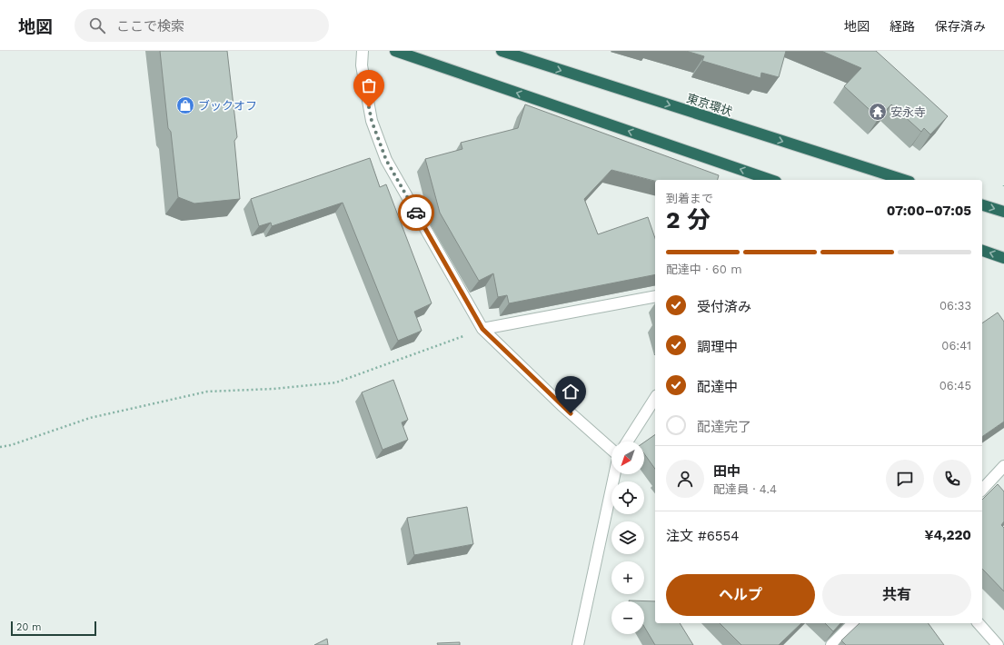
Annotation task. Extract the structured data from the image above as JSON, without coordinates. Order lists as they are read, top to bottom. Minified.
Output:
{"streets":{"highway":["東京環状"]},"places":{"shop":["ブックオフ"],"temple":["安永寺"]},"scale_bar":"20 m","north":"bottom left","page":{"header":"地図","search":"ここで検索","nav":["地図","経路","保存済み"],"heading":["2 分","到着まで","07:00–07:05"],"panel":["田中","配達員 · 4.4","注文 #6554","¥4,220"],"bar":"配達中 · 60 m","list":[["受付済み","06:33"],["調理中","06:41"],["配達中","06:45"],"配達完了"],"map_buttons":["+","−"],"buttons":["ヘルプ","共有"],"scale":"20 m"}}
